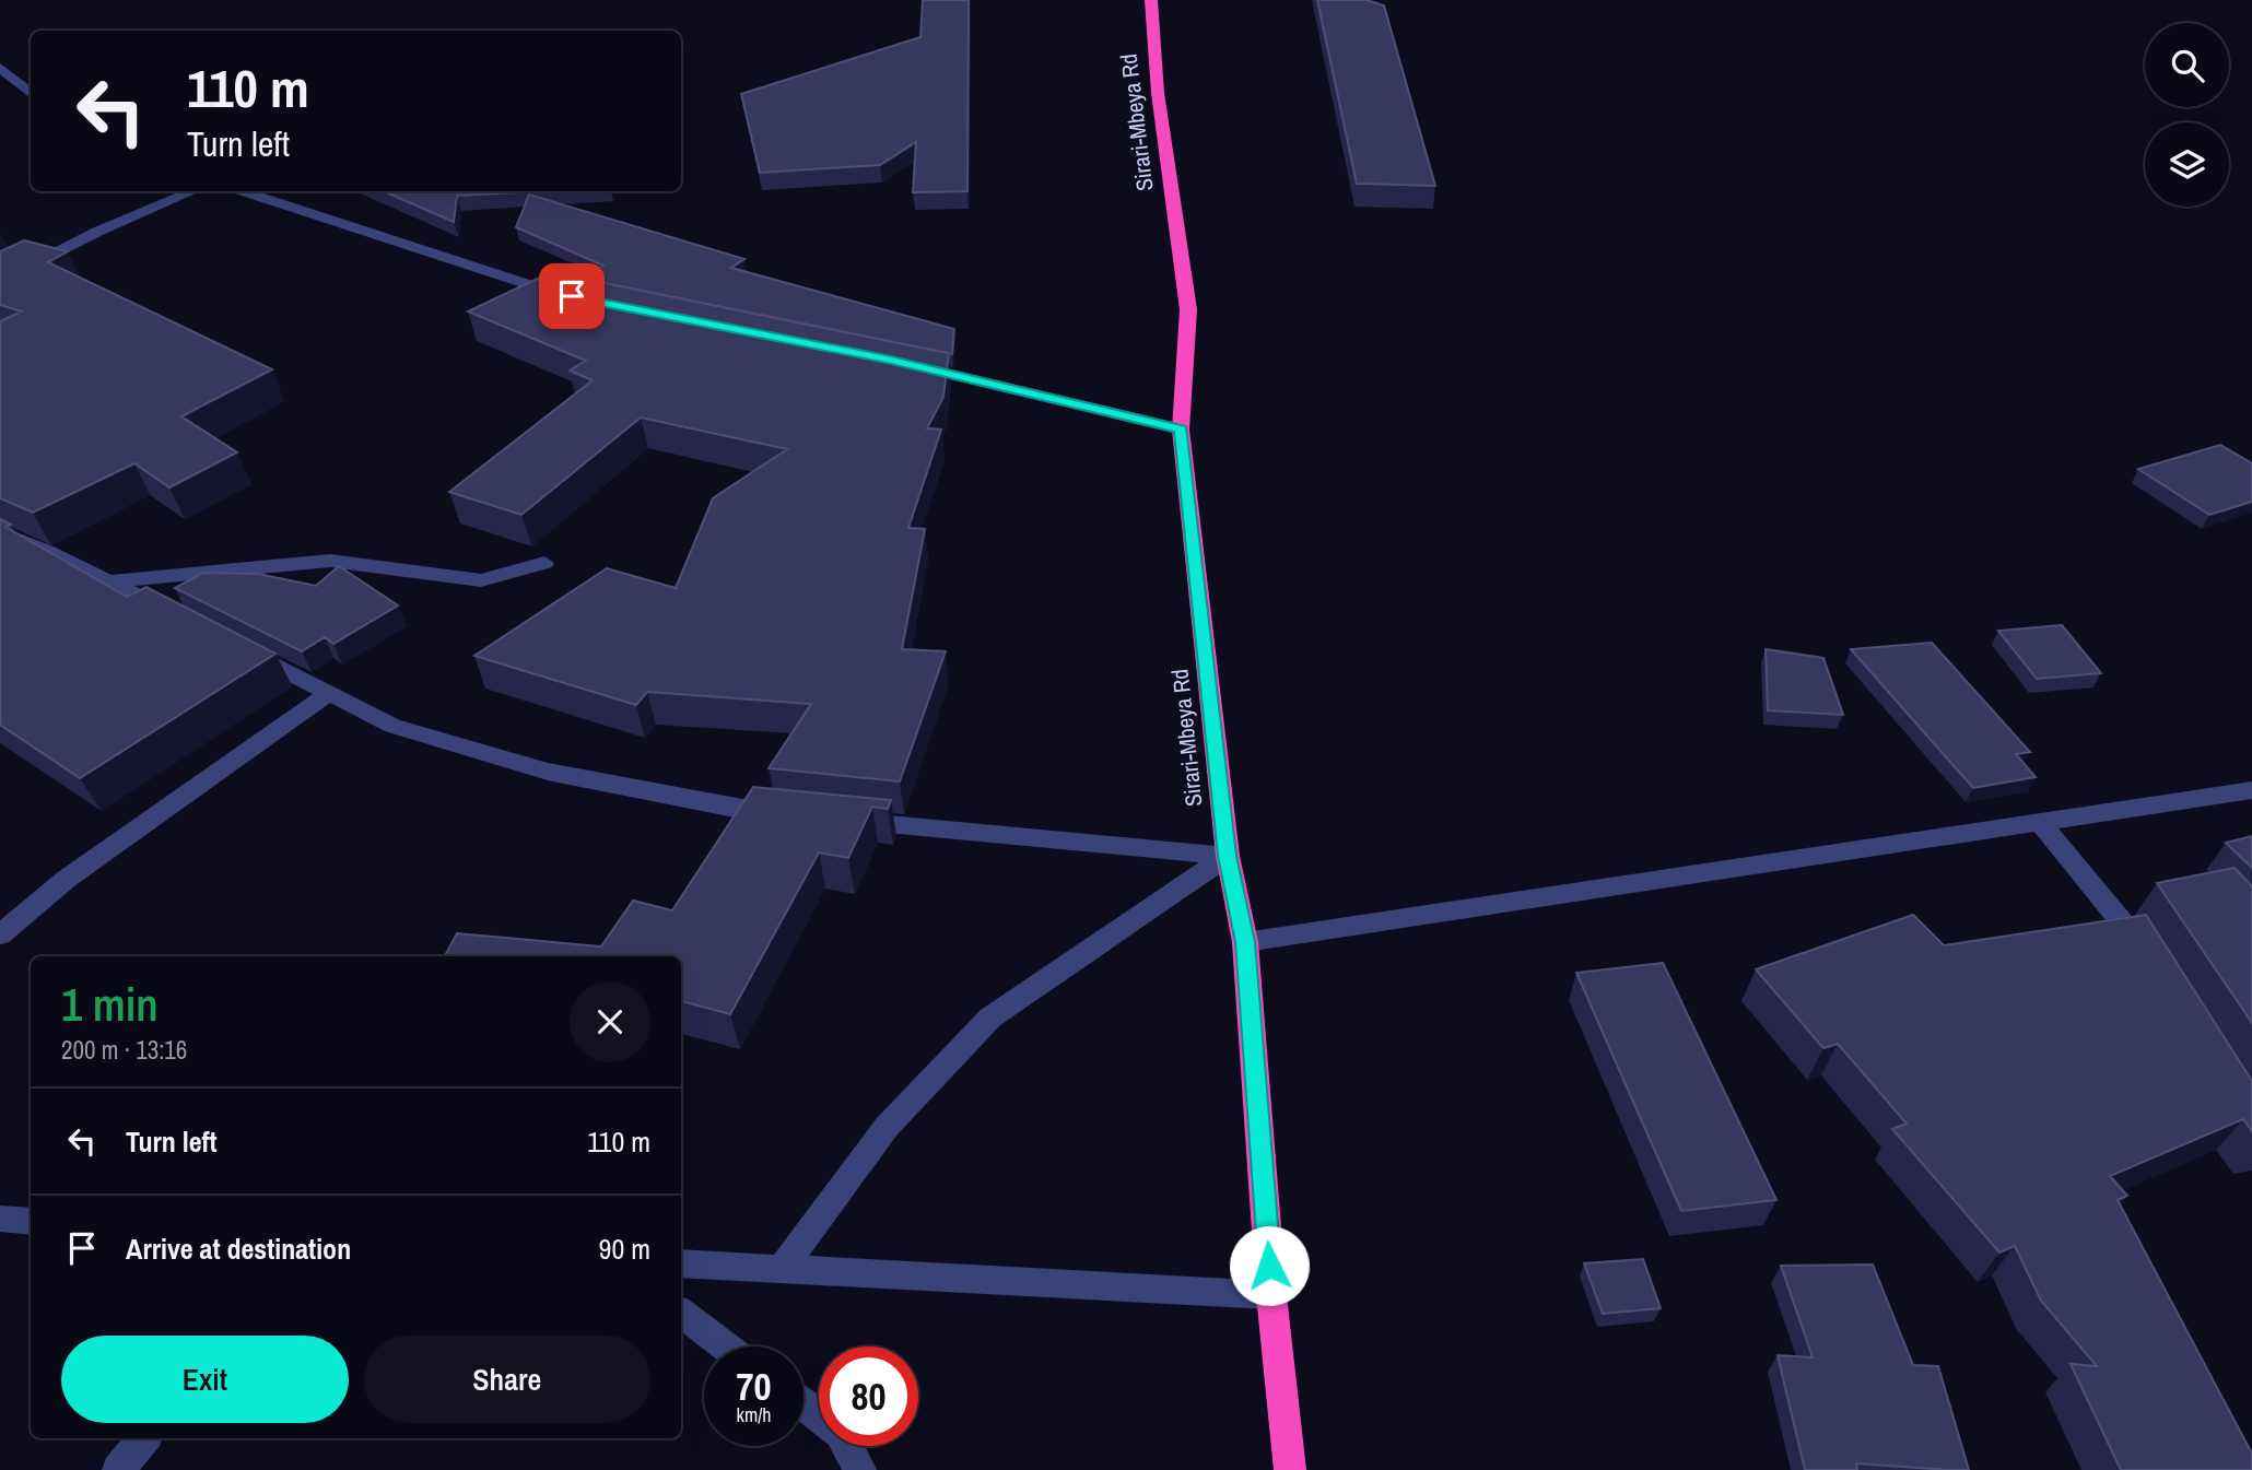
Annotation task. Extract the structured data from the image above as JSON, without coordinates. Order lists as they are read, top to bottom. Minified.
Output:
{"streets":{"highway":["Sirari-Mbeya Rd"]},"page":{"turn":["110 m","Turn left"],"heading":["1 min","200 m · 13:16"],"list":[{"name":"Turn left","value":"110 m"},{"name":"Arrive at destination","value":"90 m"}],"buttons":["Exit","Share"],"speed":"70 km/h","limit":"80"}}
